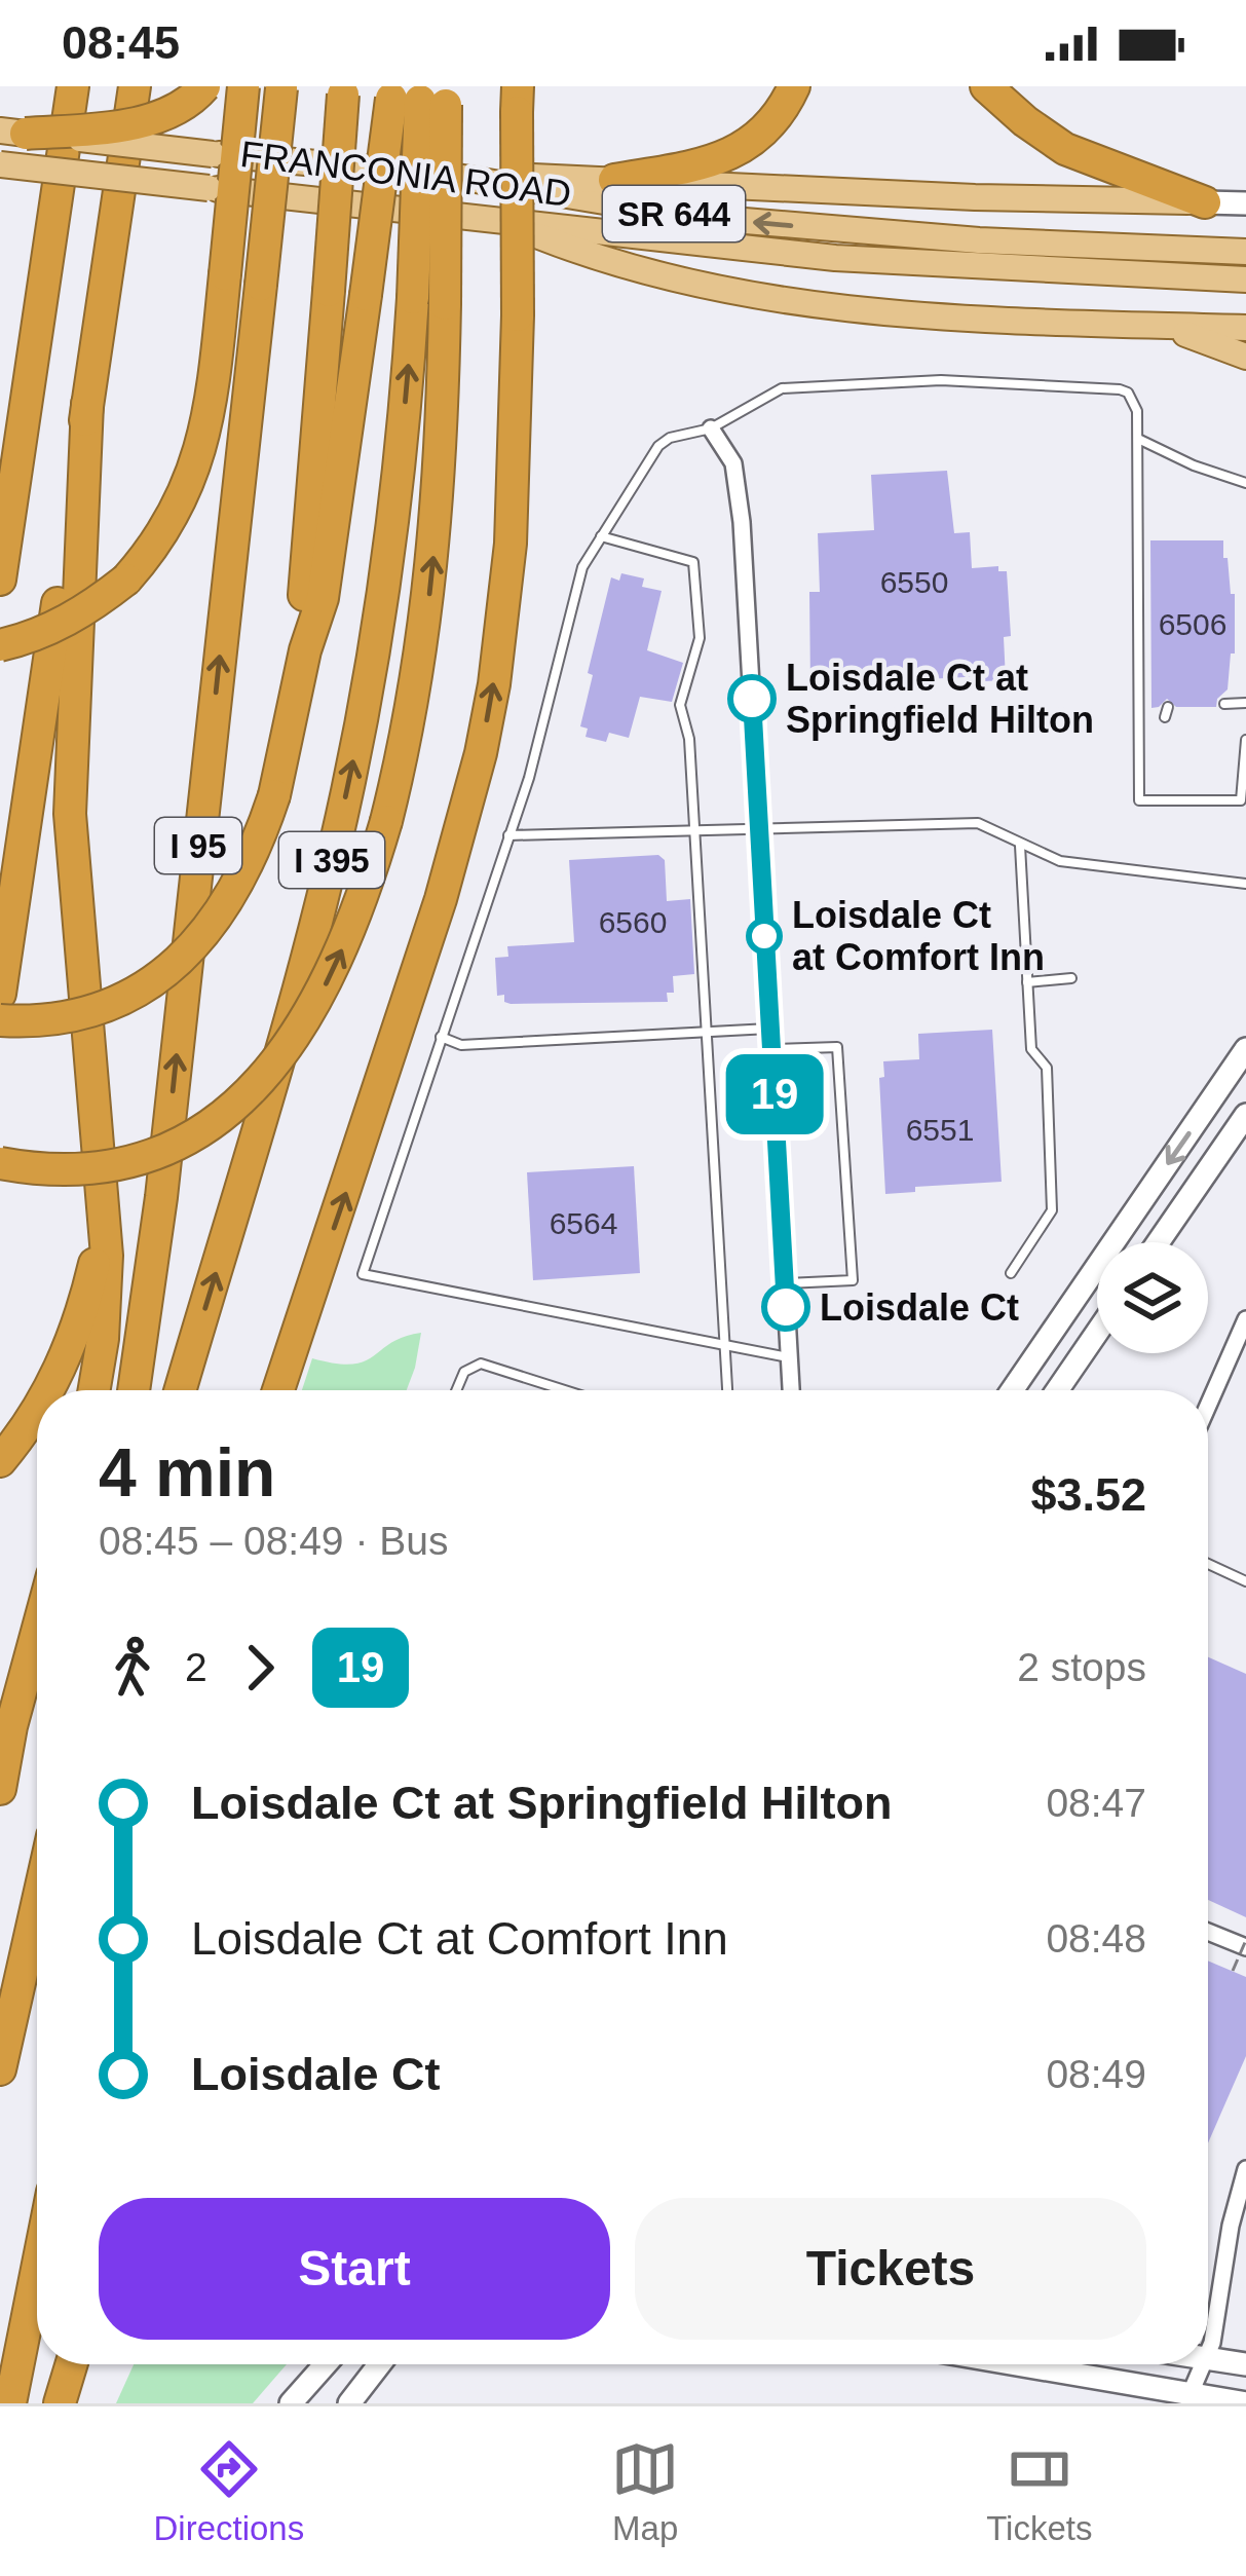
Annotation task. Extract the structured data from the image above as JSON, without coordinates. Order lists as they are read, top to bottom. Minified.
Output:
{"streets":{"highway":["I 95","I 395"],"main road":["FRANCONIA ROAD","SR 644"]},"places":["Loisdale Ct at Springfield Hilton","Loisdale Ct at Comfort Inn","Loisdale Ct"],"lines":["bus line 19"],"house_numbers":["6550","6506","6560","6551","6564"],"page":{"status":"08:45","on_map":"19","heading":["4 min","08:45 – 08:49 · Bus","$3.52"],"legs":["2","19","2 stops"],"list":[{"name":"Loisdale Ct at Springfield Hilton","value":"08:47"},{"name":"Loisdale Ct at Comfort Inn","value":"08:48"},{"name":"Loisdale Ct","value":"08:49"}],"buttons":["Start","Tickets"],"tabs":["Directions","Map","Tickets"]}}
